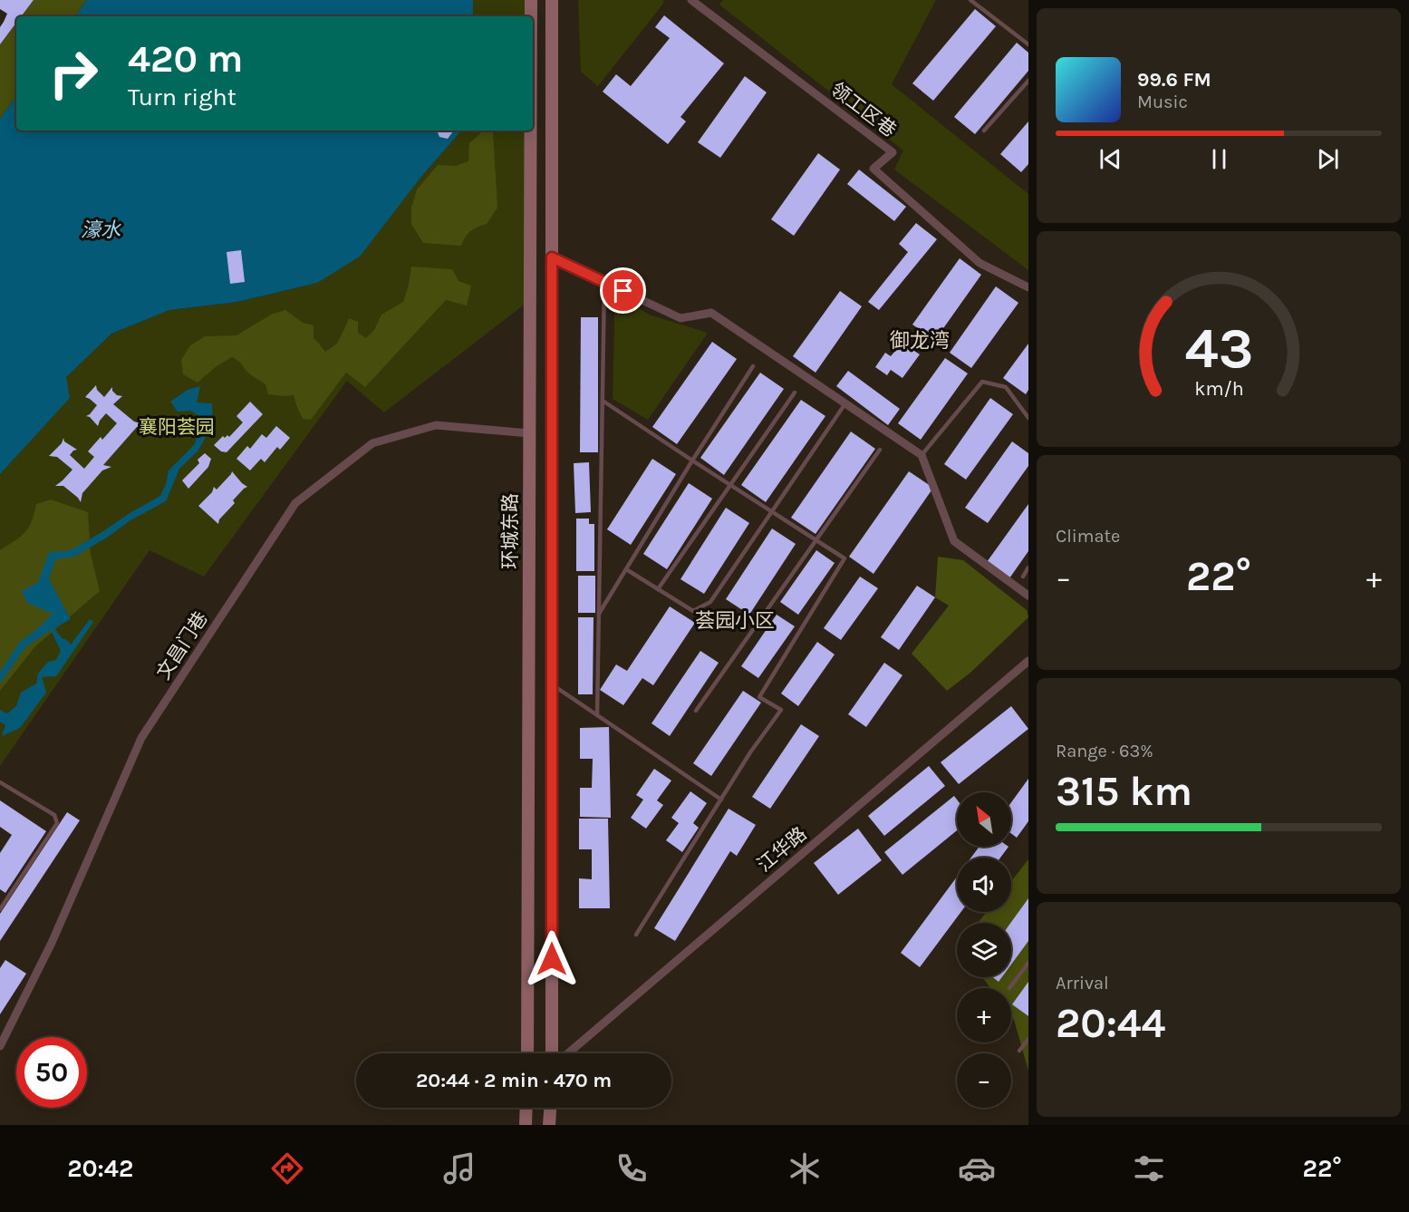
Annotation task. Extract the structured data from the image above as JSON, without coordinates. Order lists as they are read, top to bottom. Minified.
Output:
{"streets":{"main road":["环城东路"],"street":["领工区巷","文昌门巷","江华路"]},"crossings":[["环城东路","文昌门巷"]],"districts":["御龙湾","荟园小区"],"water":["濠水"],"parks":["襄阳荟园"],"north":"top left","page":{"turn":["420 m","Turn right"],"song":["99.6 FM","Music"],"tile":["Climate",["Range · 63%","315 km"],["Arrival","20:44"]],"heat":["−","22°","+"],"map_buttons":["+","−"],"limit":"50","trip":"20:44 · 2 min · 470 m","tabs":["20:42","22°"],"gauge":["43","km/h"]}}
